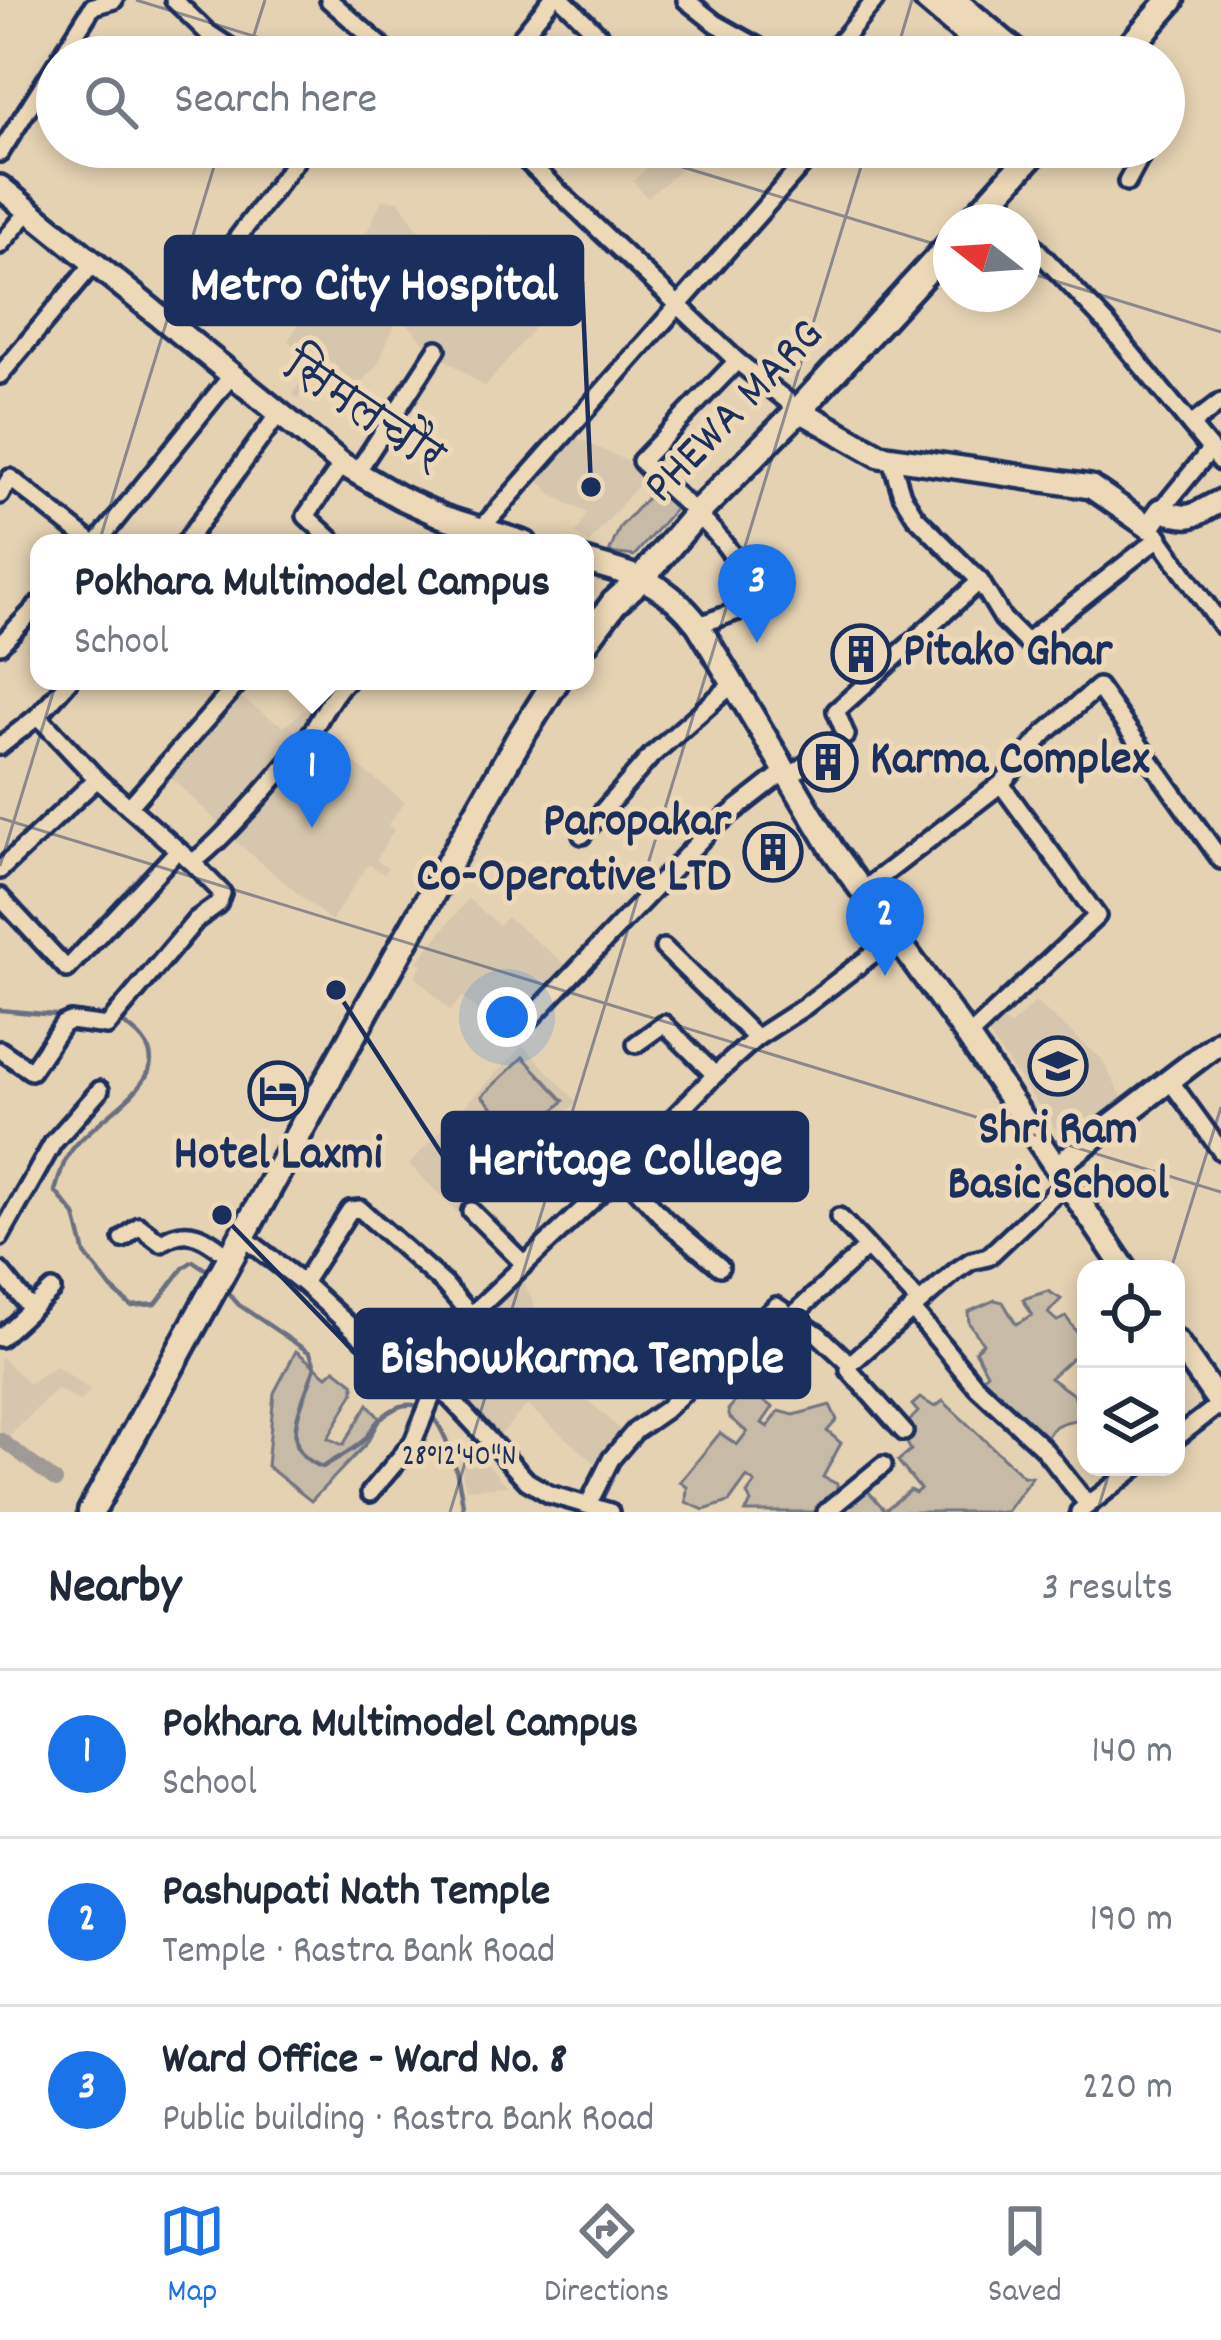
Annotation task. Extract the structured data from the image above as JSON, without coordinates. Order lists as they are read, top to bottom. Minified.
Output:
{"streets":{"highway":["PHEWA MARG"],"main road":["सिमलचौर"]},"places":{"other":["Metro City Hospital","Heritage College","Bishowkarma Temple"],"building":["Pitako Ghar","Karma Complex","Paropakar Co-Operative LTD"],"school or university":["Shri Ram Basic School"],"hotel":["Hotel Laxmi"]},"north":"left","page":{"search":"Search here","popup":["Pokhara Multimodel Campus","School"],"pins":["3","1","2"],"heading":["Nearby","3 results"],"list":[{"mark":"1","name":"Pokhara Multimodel Campus","note":"School","value":"140 m"},{"mark":"2","name":"Pashupati Nath Temple","note":"Temple · Rastra Bank Road","value":"190 m"},{"mark":"3","name":"Ward Office - Ward No. 8","note":"Public building · Rastra Bank Road","value":"220 m"}],"nav":["Map","Directions","Saved"]},"coordinates":["28°12'40\"N"]}
